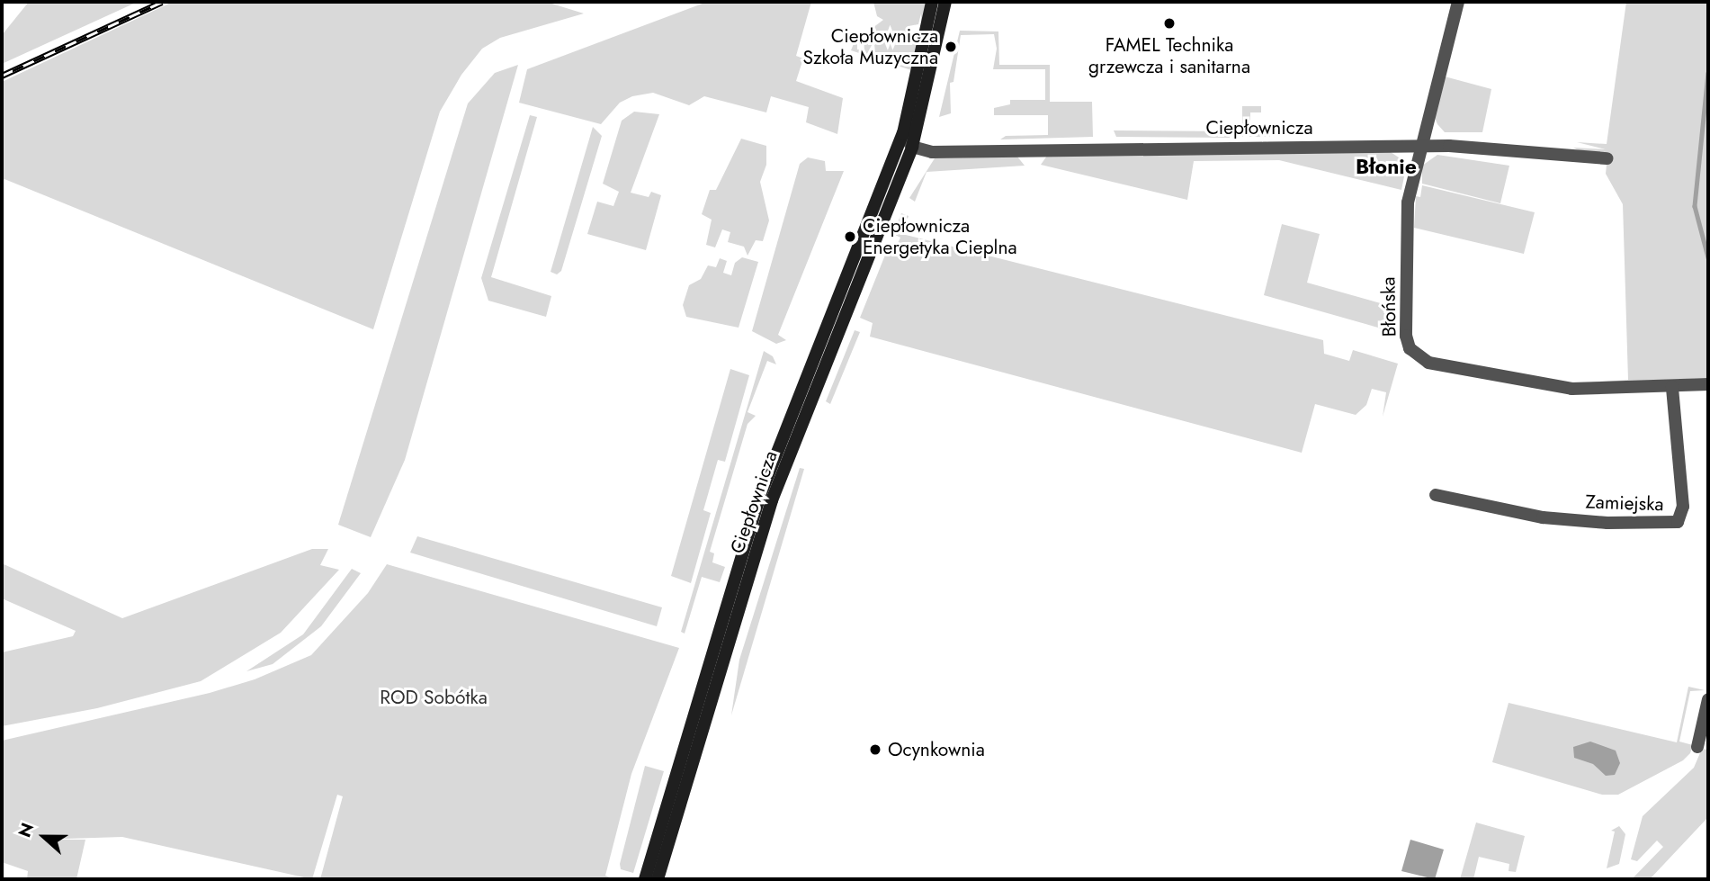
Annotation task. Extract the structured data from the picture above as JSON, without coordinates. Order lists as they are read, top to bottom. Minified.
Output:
{"streets":{"main road":["Ciepłownicza"],"street":["Błońska","Zamiejska"]},"crossings":[["Ciepłownicza","Błońska"],["Błońska","Zamiejska"]],"districts":["Błonie"],"parks":["ROD Sobótka"],"places":["FAMEL Technika grzewcza i sanitarna","Ciepłownicza Szkoła Muzyczna","Ciepłownicza Energetyka Cieplna","Ocynkownia"],"north":"left"}
